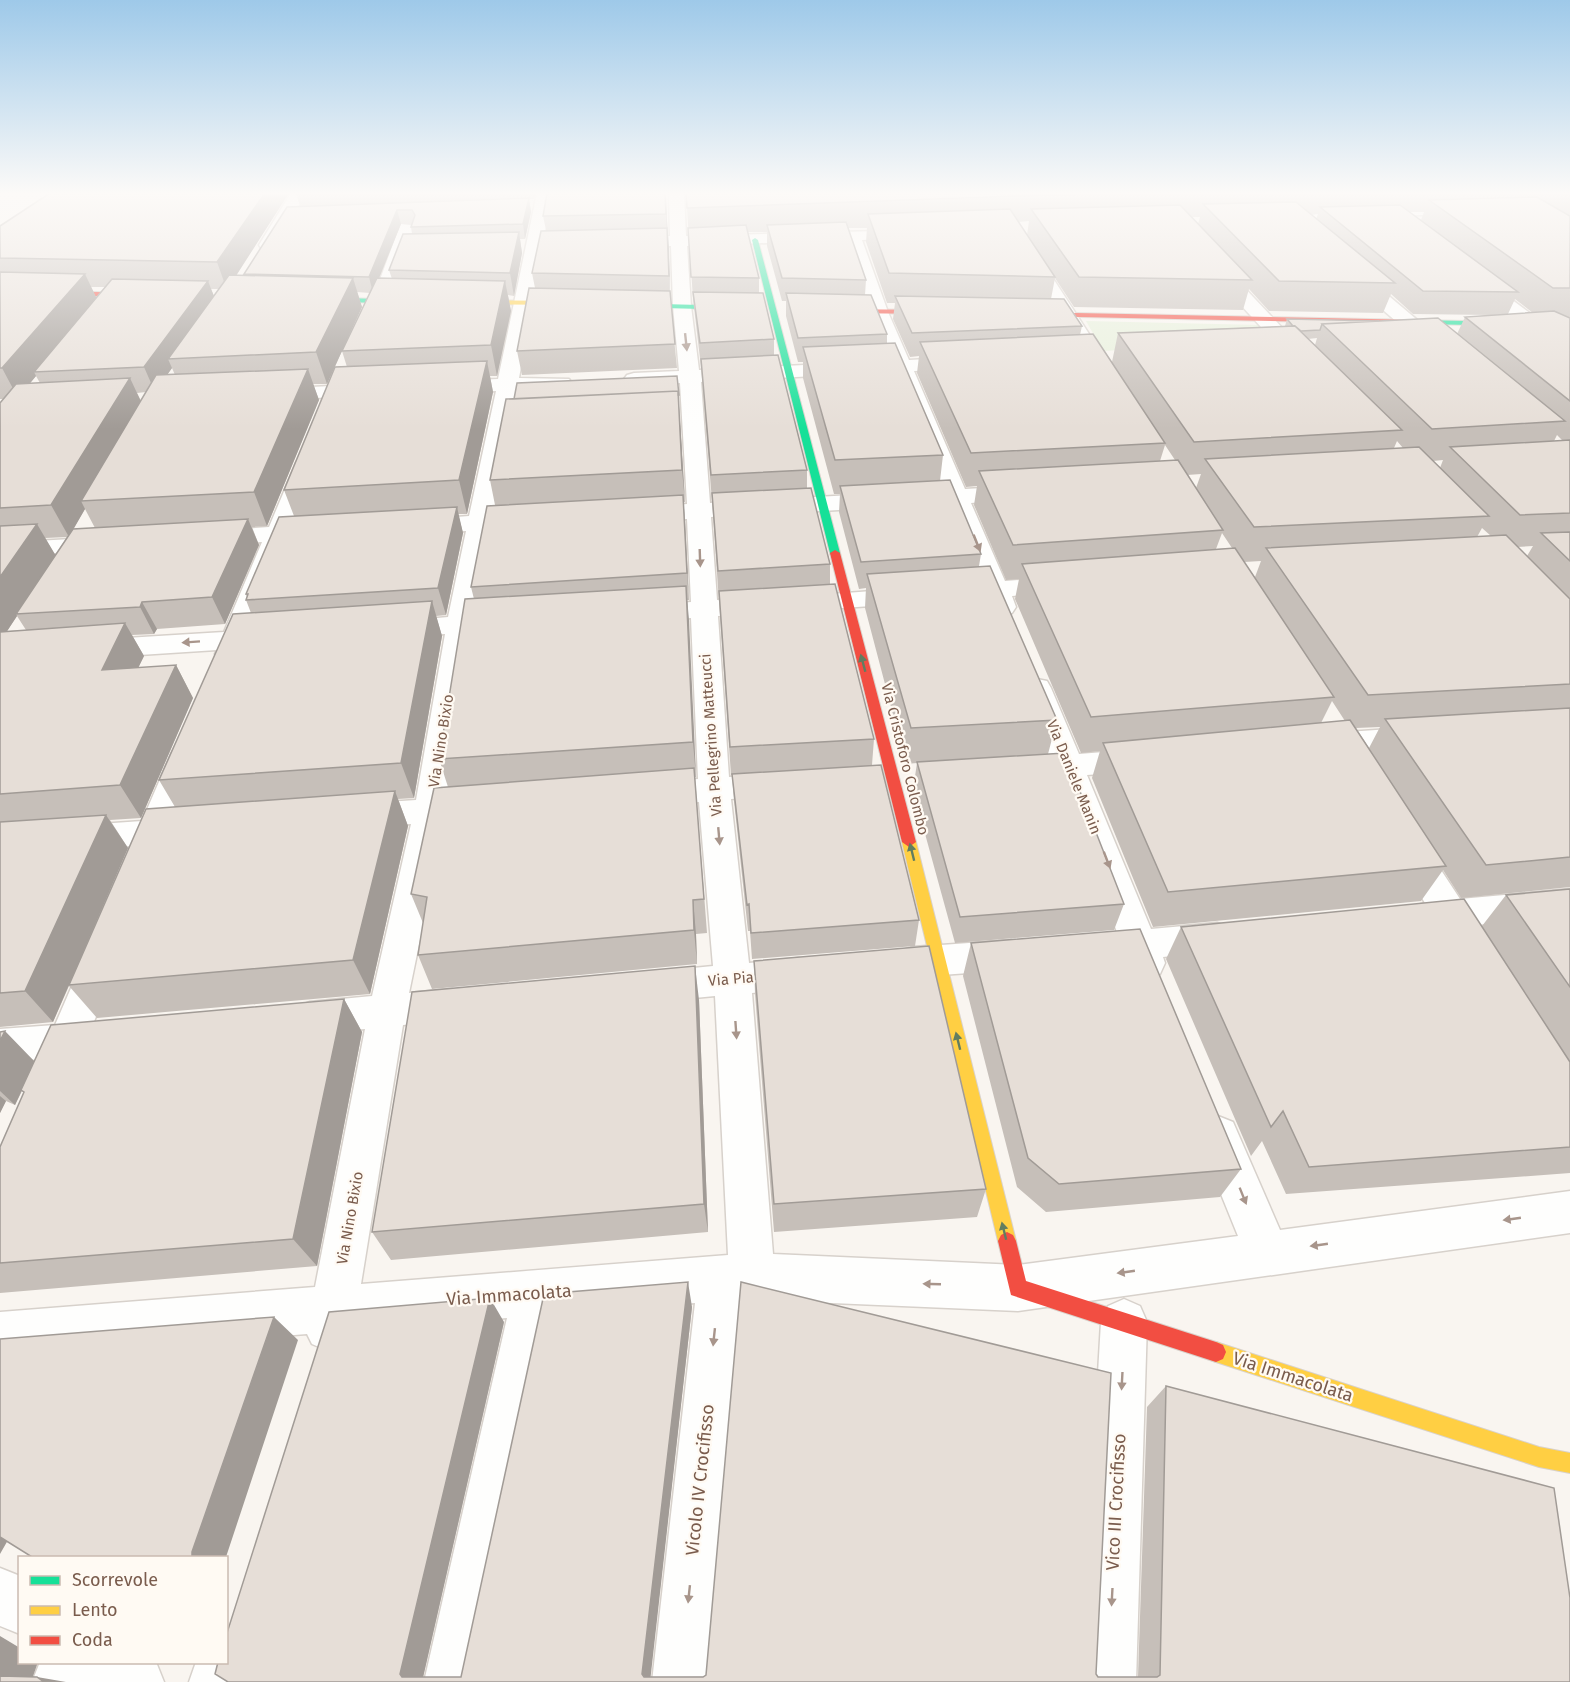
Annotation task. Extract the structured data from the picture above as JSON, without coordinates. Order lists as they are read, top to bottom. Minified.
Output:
{"streets":{"street":["Via Pellegrino Matteucci","Via Nino Bixio","Via Cristoforo Colombo","Via Daniele Manin","Via Pia","Via Immacolata","Vicolo IV Crocifisso","Vico III Crocifisso"]},"crossings":[["Via Pellegrino Matteucci","Via Pia"],["Via Pellegrino Matteucci","Via Immacolata"],["Via Pellegrino Matteucci","Vicolo IV Crocifisso"],["Via Nino Bixio","Via Immacolata"],["Via Cristoforo Colombo","Via Immacolata"],["Via Immacolata","Vicolo IV Crocifisso"],["Via Immacolata","Vico III Crocifisso"]],"one_way":["Via Pellegrino Matteucci","Via Cristoforo Colombo","Vico III Crocifisso"],"legend":["Scorrevole","Lento","Coda"]}
